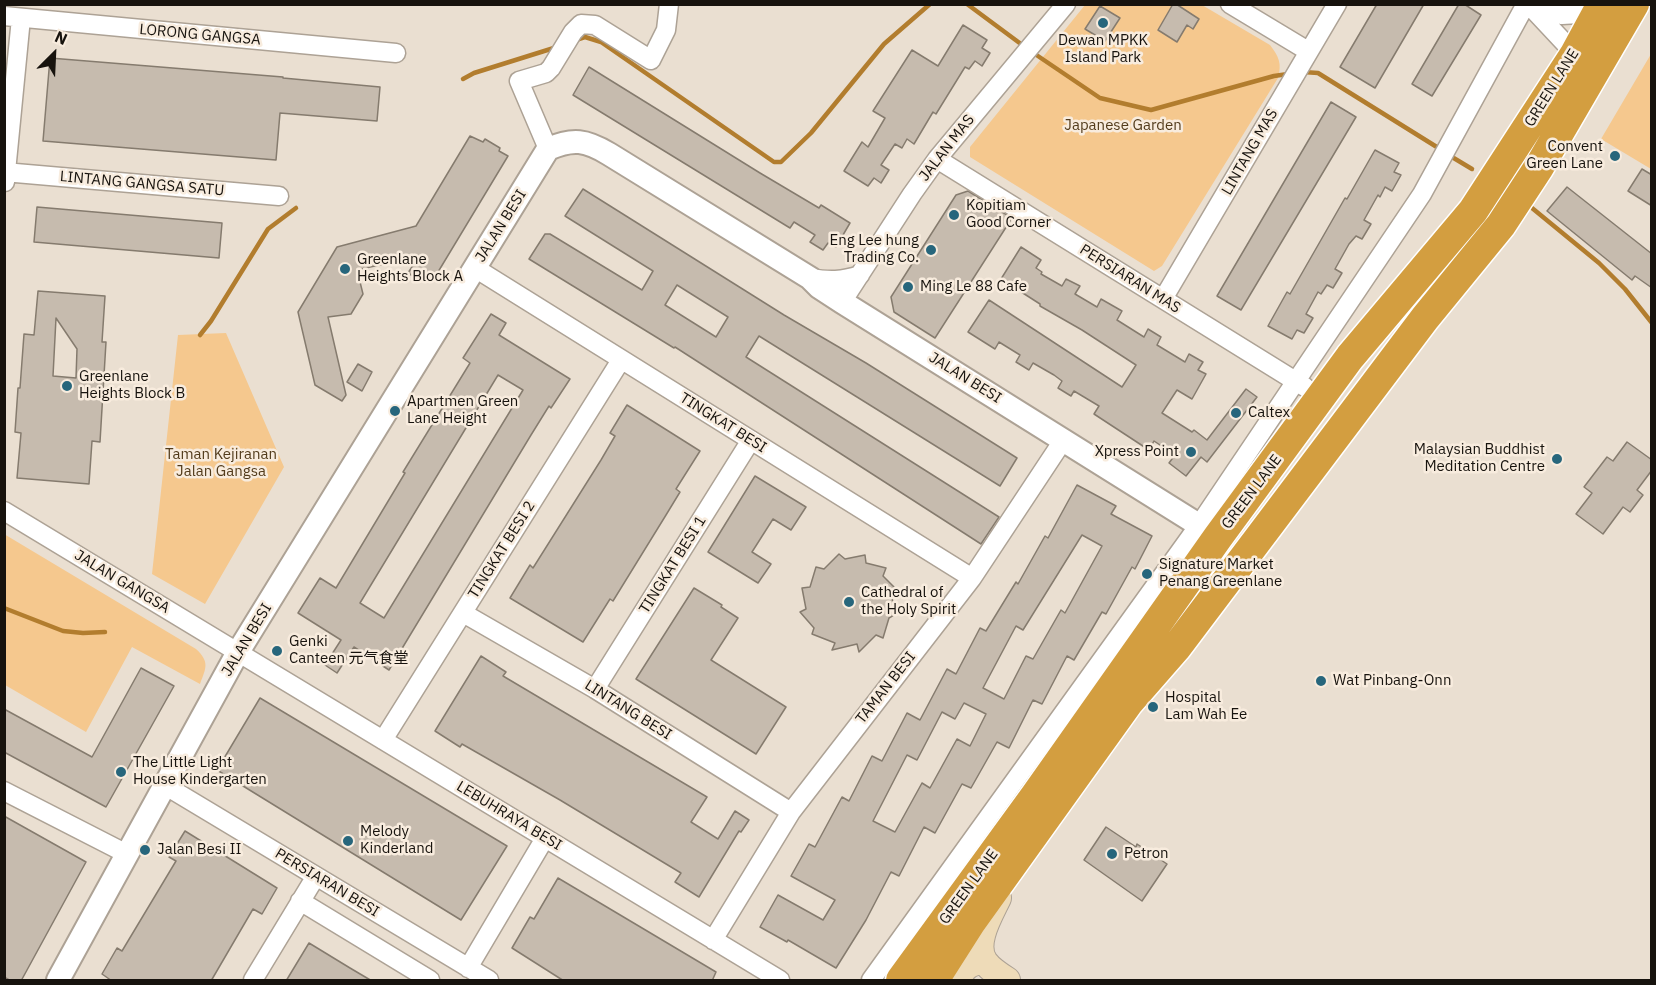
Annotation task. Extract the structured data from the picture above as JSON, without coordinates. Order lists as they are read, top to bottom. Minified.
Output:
{"streets":{"highway":["GREEN LANE"],"street":["LORONG GANGSA","JALAN MAS","LINTANG MAS","LINTANG GANGSA SATU","JALAN BESI","PERSIARAN MAS","TINGKAT BESI","TINGKAT BESI 2","TINGKAT BESI 1","JALAN GANGSA","TAMAN BESI","LINTANG BESI","LEBUHRAYA BESI","PERSIARAN BESI"]},"crossings":[["GREEN LANE","JALAN BESI"],["GREEN LANE","PERSIARAN MAS"],["JALAN MAS","JALAN BESI"],["JALAN MAS","PERSIARAN MAS"],["LINTANG MAS","PERSIARAN MAS"],["JALAN BESI","TINGKAT BESI"],["JALAN BESI","JALAN GANGSA"],["JALAN BESI","TAMAN BESI"],["JALAN BESI","LEBUHRAYA BESI"],["JALAN BESI","PERSIARAN BESI"],["TINGKAT BESI","TINGKAT BESI 2"],["TINGKAT BESI","TINGKAT BESI 1"],["TINGKAT BESI","TAMAN BESI"],["TINGKAT BESI 2","LINTANG BESI"],["TINGKAT BESI 2","LEBUHRAYA BESI"],["TINGKAT BESI 1","LINTANG BESI"],["JALAN GANGSA","LEBUHRAYA BESI"],["TAMAN BESI","LINTANG BESI"],["TAMAN BESI","LEBUHRAYA BESI"]],"parks":["Japanese Garden","Taman Kejiranan Jalan Gangsa"],"places":["Dewan MPKK Island Park","Convent Green Lane","Kopitiam Good Corner","Eng Lee hung Trading Co.","Greenlane Heights Block A","Ming Le 88 Cafe","Greenlane Heights Block B","Apartmen Green Lane Height","Caltex","Xpress Point","Malaysian Buddhist Meditation Centre","Signature Market Penang Greenlane","Cathedral of the Holy Spirit","Genki Canteen 元气食堂","Wat Pinbang-Onn","Hospital Lam Wah Ee","The Little Light House Kindergarten","Melody Kinderland","Jalan Besi II","Petron"],"north":"top right"}
